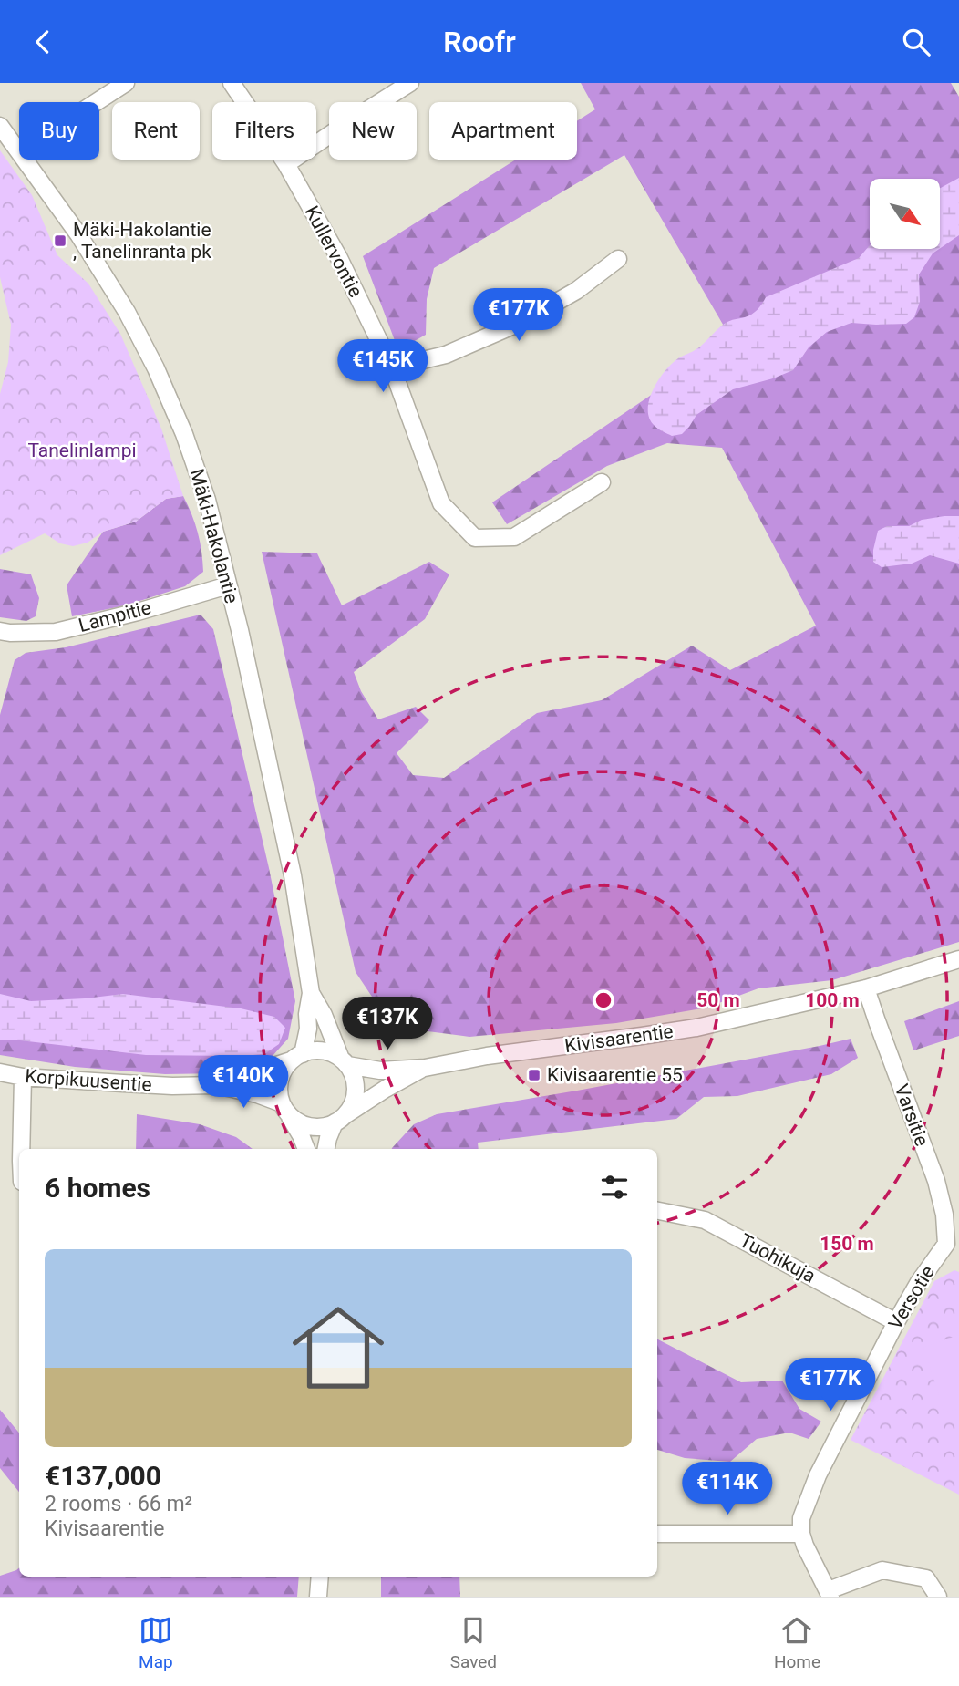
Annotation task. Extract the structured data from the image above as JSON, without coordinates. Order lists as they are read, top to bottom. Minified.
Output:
{"streets":{"street":["Kullervontie","Mäki-Hakolantie","Lampitie","Kivisaarentie","Korpikuusentie","Varsitie","Tuohikuja","Versotie"]},"crossings":[["Mäki-Hakolantie","Lampitie"],["Mäki-Hakolantie","Kivisaarentie"],["Mäki-Hakolantie","Korpikuusentie"],["Kivisaarentie","Korpikuusentie"],["Kivisaarentie","Varsitie"],["Varsitie","Versotie"],["Tuohikuja","Versotie"]],"parks":["Tanelinlampi"],"places":{"transit":["Mäki-Hakolantie , Tanelinranta pk","Kivisaarentie 55"]},"north":"bottom right","page":{"header":"Roofr","chip":["Buy","Rent","Filters","New","Apartment"],"price":["€177K","€145K","€137K","€140K","€177K","€114K"],"heading":"6 homes","list":[{"name":"€137,000","note":"2 rooms · 66 m² · Kivisaarentie"}],"tabs":["Map","Saved","Home"]},"rings":["50 m","100 m","150 m"]}
